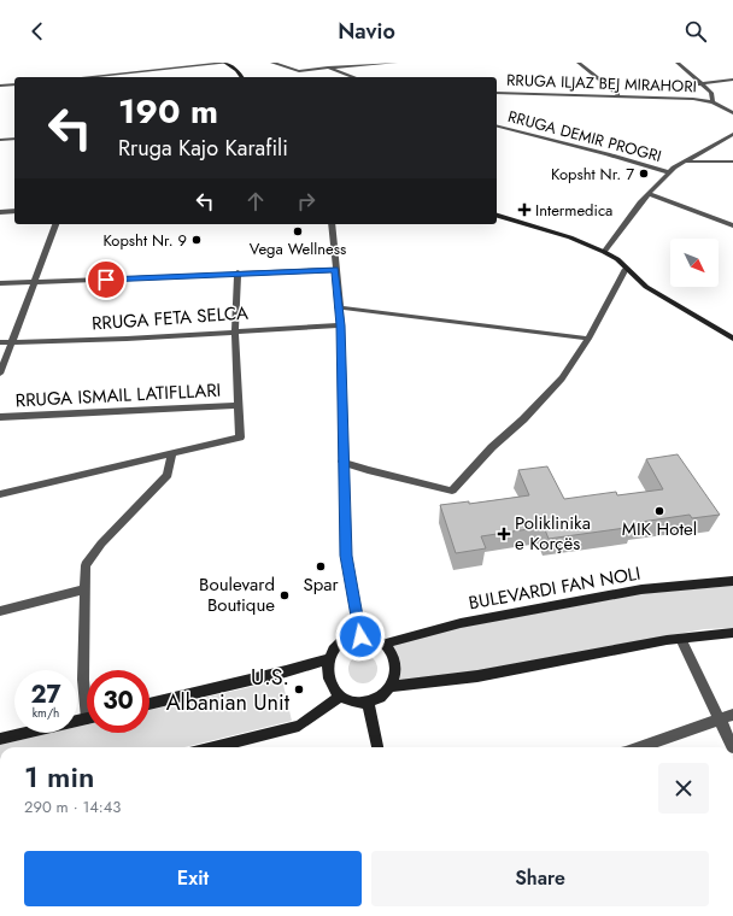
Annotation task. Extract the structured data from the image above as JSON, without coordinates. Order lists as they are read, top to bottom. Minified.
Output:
{"streets":{"main road":["BULEVARDI FAN NOLI"],"street":["RRUGA ILJAZ BEJ MIRAHORI","RRUGA DEMIR PROGRI","RRUGA FETA SELCA","RRUGA ISMAIL LATIFLLARI"]},"places":{"other":["Kopsht Nr. 7","Vega Wellness","Kopsht Nr. 9","MIK Hotel","Spar","Boulevard Boutique","U.S. Albanian Unit"],"health":["Intermedica","Poliklinika e Korçës"]},"north":"bottom right","page":{"header":"Navio","turn":["190 m","Rruga Kajo Karafili"],"speed":"27 km/h","limit":"30","heading":["1 min","290 m · 14:43"],"buttons":["Exit","Share"]}}
